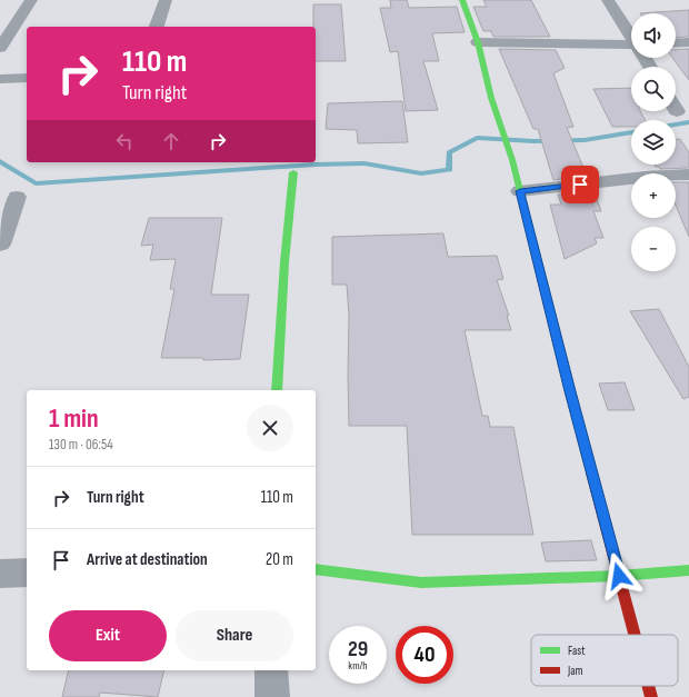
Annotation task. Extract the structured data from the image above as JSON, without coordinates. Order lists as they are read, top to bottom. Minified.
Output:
{"legend":["Fast","Jam"],"page":{"map_buttons":["+","−"],"turn":["110 m","Turn right"],"heading":["1 min","130 m · 06:54"],"list":[{"name":"Turn right","value":"110 m"},{"name":"Arrive at destination","value":"20 m"}],"buttons":["Exit","Share"],"speed":"29 km/h","limit":"40"}}
